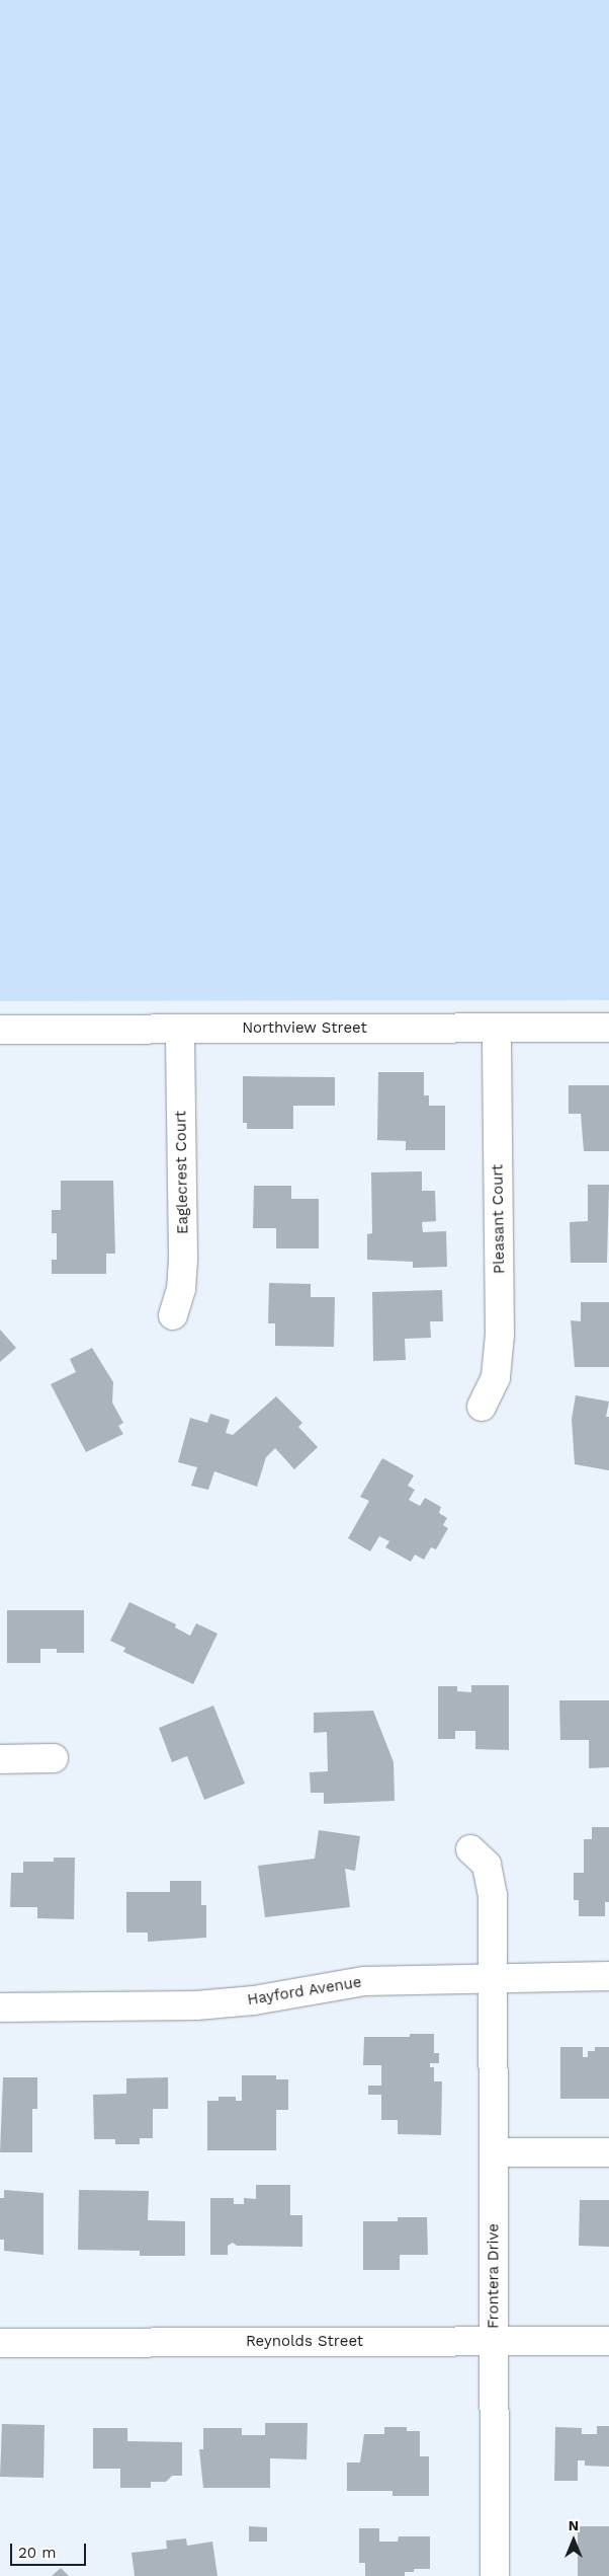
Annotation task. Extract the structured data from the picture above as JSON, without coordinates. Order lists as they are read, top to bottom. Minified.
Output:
{"streets":{"street":["Northview Street","Eaglecrest Court","Pleasant Court","Hayford Avenue","Frontera Drive","Reynolds Street"]},"crossings":[["Northview Street","Eaglecrest Court"],["Northview Street","Pleasant Court"],["Hayford Avenue","Frontera Drive"],["Frontera Drive","Reynolds Street"]],"scale_bar":"20 m","north":"top"}
